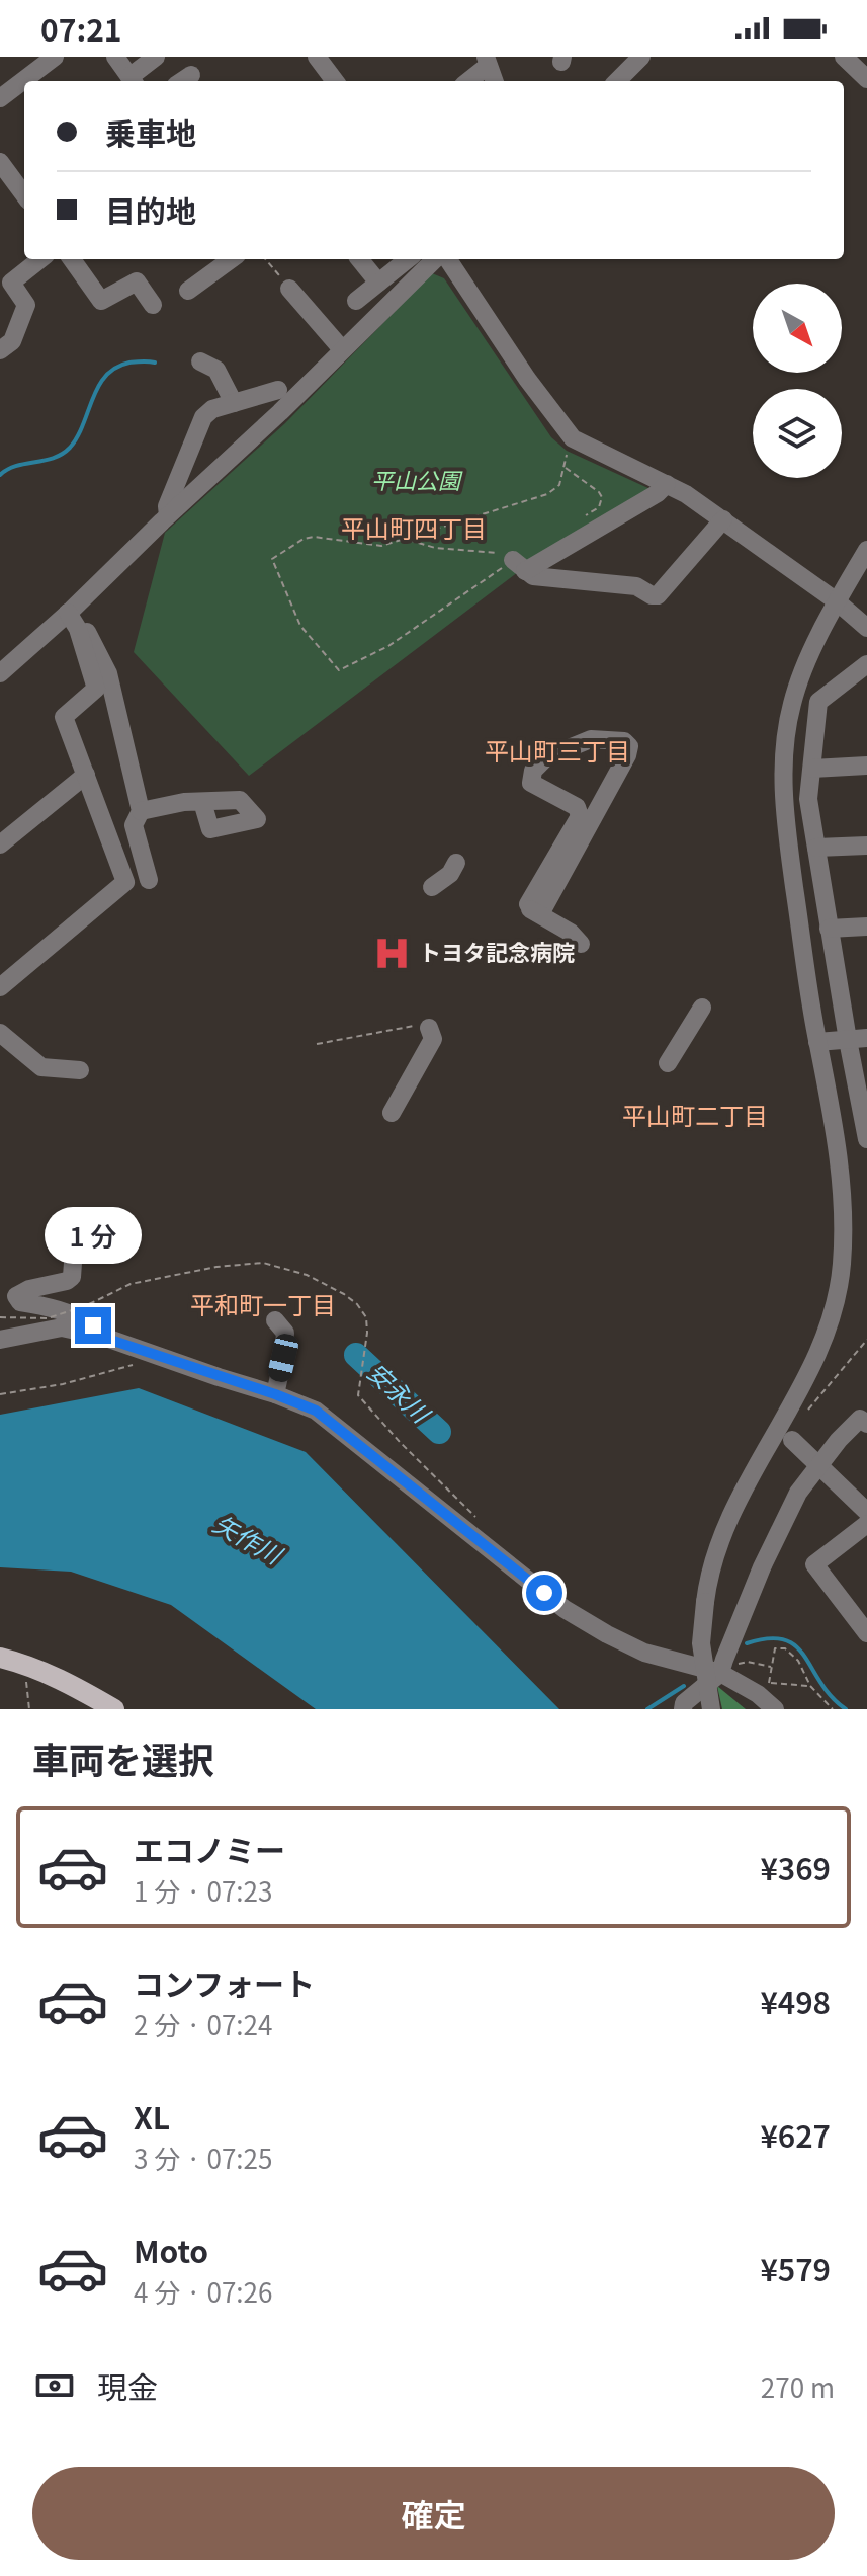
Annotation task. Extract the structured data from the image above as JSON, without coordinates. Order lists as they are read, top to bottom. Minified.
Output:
{"districts":["平山町四丁目","平山町三丁目","平山町二丁目","平和町一丁目"],"water":["安永川","矢作川"],"parks":["平山公園"],"places":{"hospital":["トヨタ記念病院"]},"north":"bottom right","page":{"status":"07:21","banner":["乗車地","目的地"],"bubble":"1 分","heading":"車両を選択","list":[{"name":"エコノミー","note":"1 分 · 07:23","value":"¥369"},{"name":"コンフォート","note":"2 分 · 07:24","value":"¥498"},{"name":"XL","note":"3 分 · 07:25","value":"¥627"},{"name":"Moto","note":"4 分 · 07:26","value":"¥579"}],"pay":["現金","270 m"],"buttons":"確定"}}
